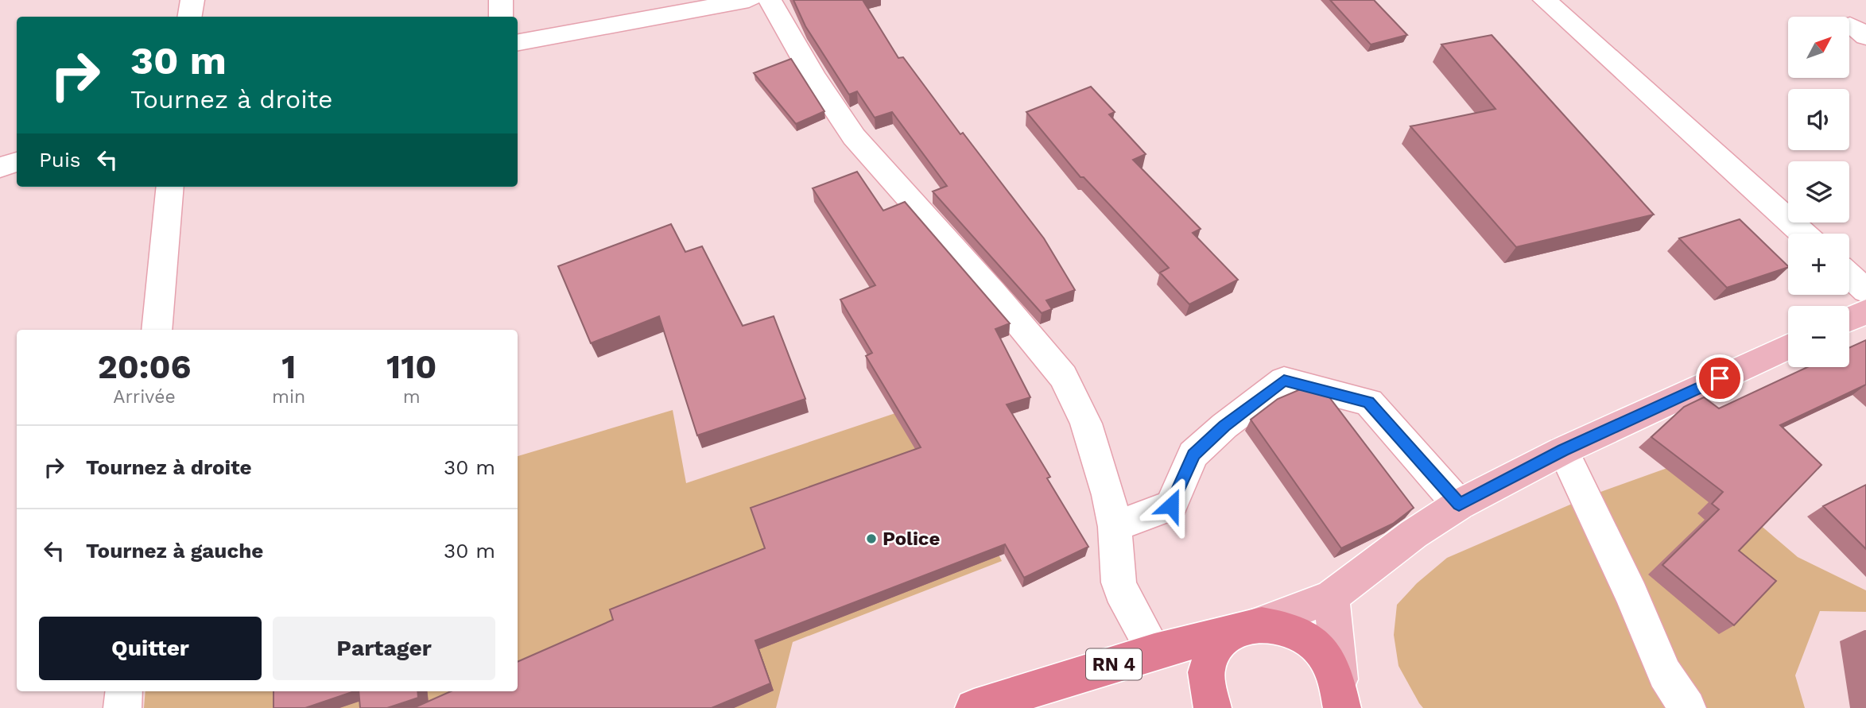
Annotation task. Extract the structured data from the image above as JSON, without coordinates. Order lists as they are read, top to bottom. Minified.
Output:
{"streets":{"highway":["RN 4"]},"places":["Police"],"north":"top right","page":{"map_buttons":["+","−"],"turn":["30 m","Tournez à droite"],"then":"Puis","eta":["20:06","Arrivée","1","min","110","m"],"list":[{"name":"Tournez à droite","value":"30 m"},{"name":"Tournez à gauche","value":"30 m"}],"buttons":["Quitter","Partager"]}}
